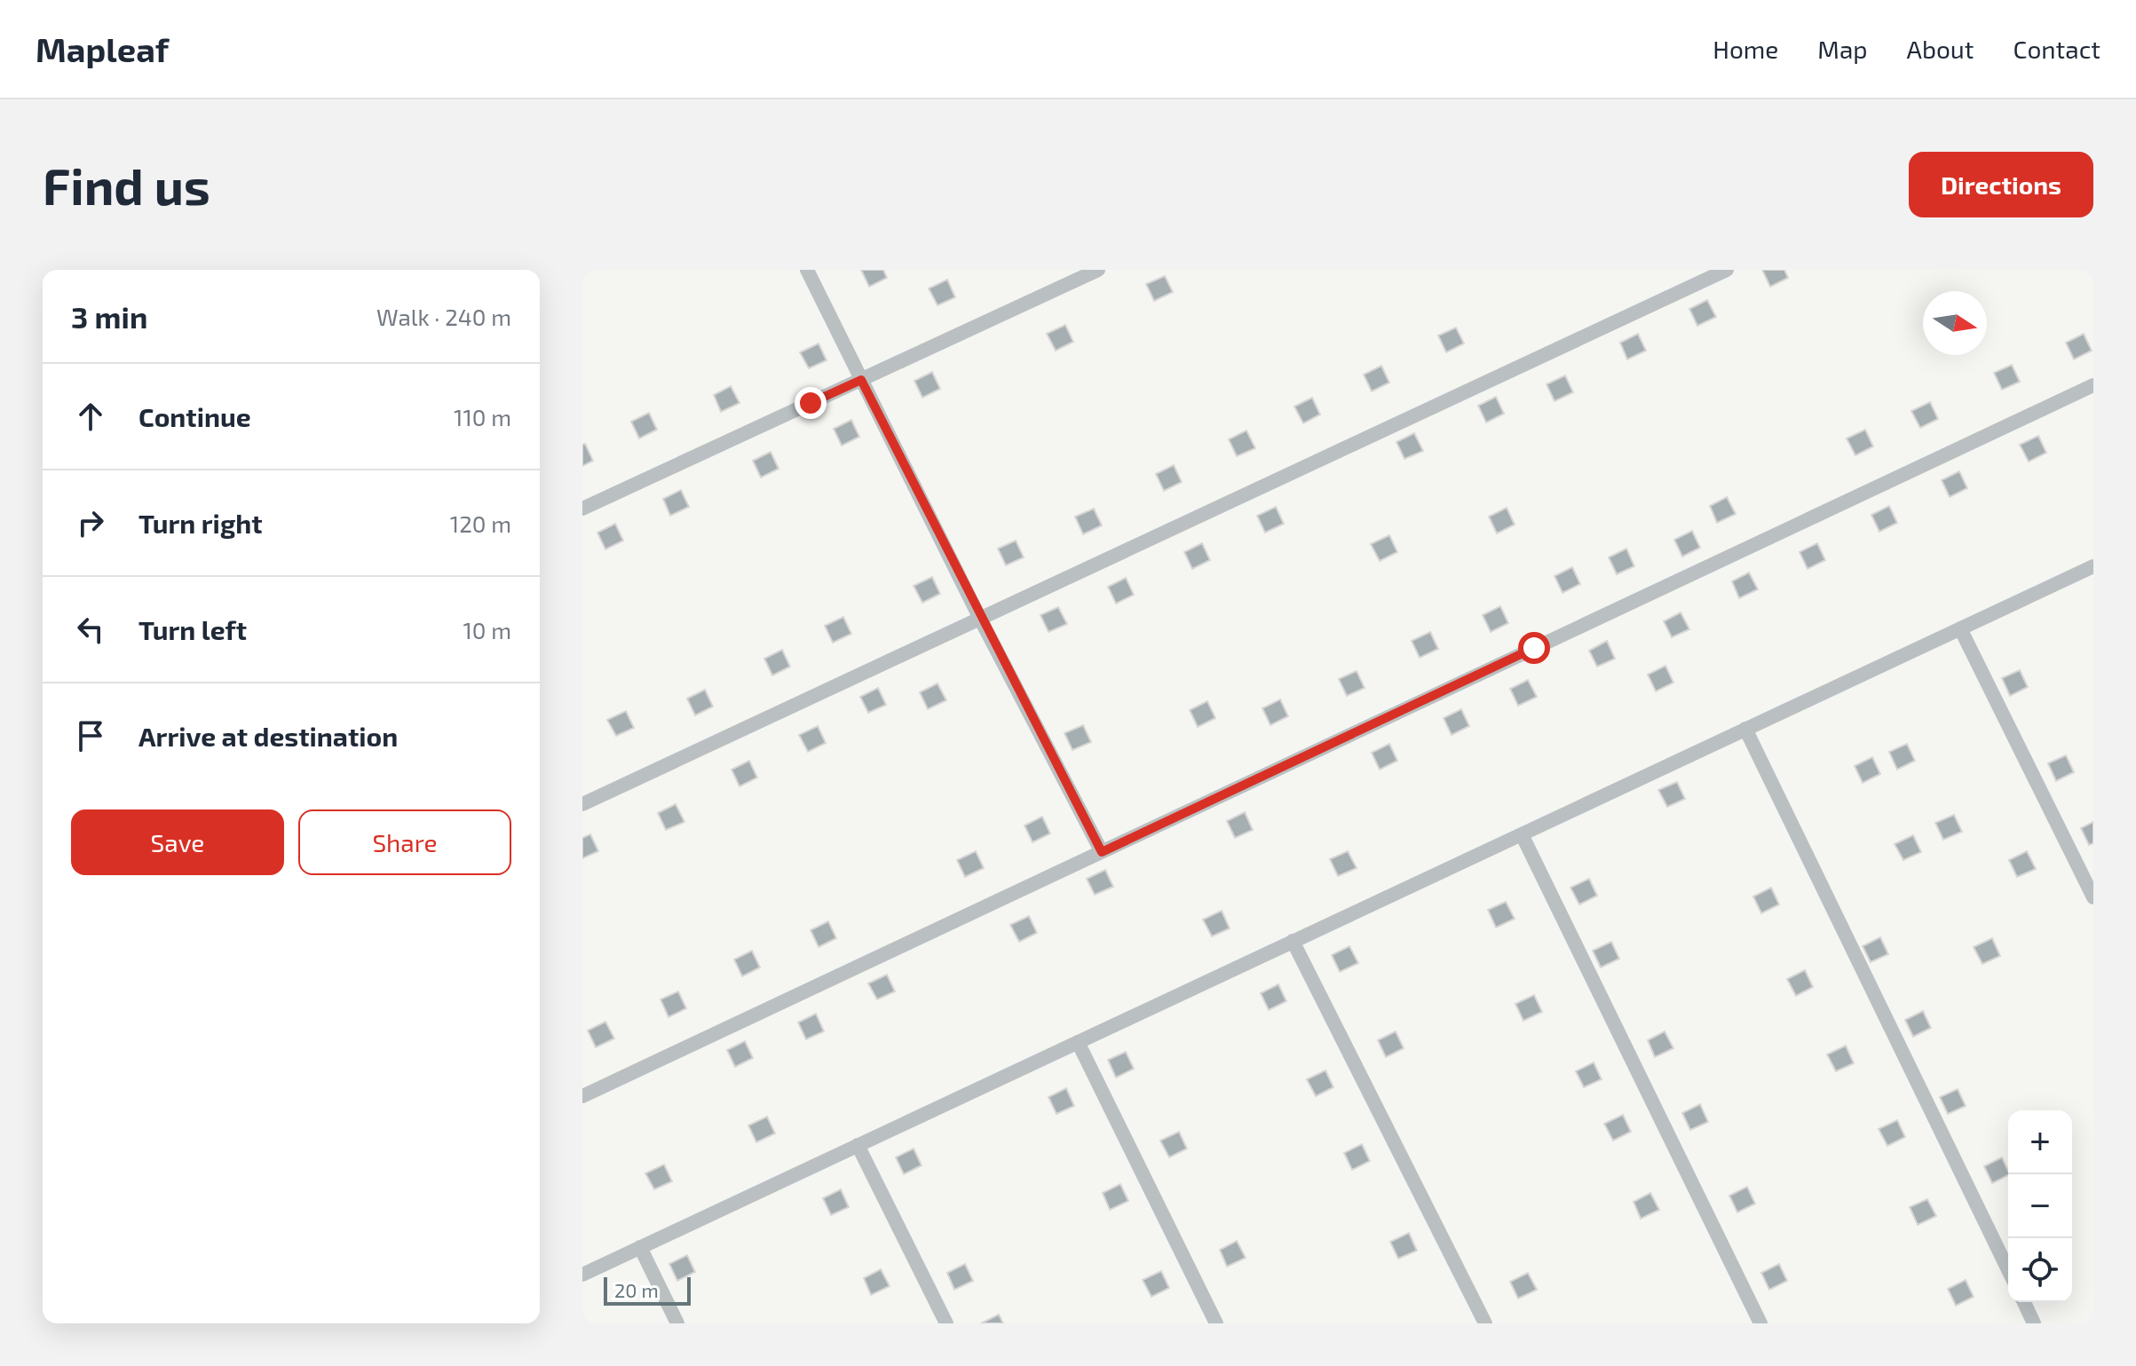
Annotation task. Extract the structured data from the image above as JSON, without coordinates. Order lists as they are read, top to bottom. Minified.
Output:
{"scale_bar":"20 m","north":"right","page":{"header":"Mapleaf","nav":["Home","Map","About","Contact"],"buttons":["Directions",["Save","Share"]],"title":"Find us","heading":["3 min","Walk · 240 m"],"list":[["Continue","110 m"],["Turn right","120 m"],["Turn left","10 m"],"Arrive at destination"],"map_buttons":["+","−"],"scale":"20 m"}}
